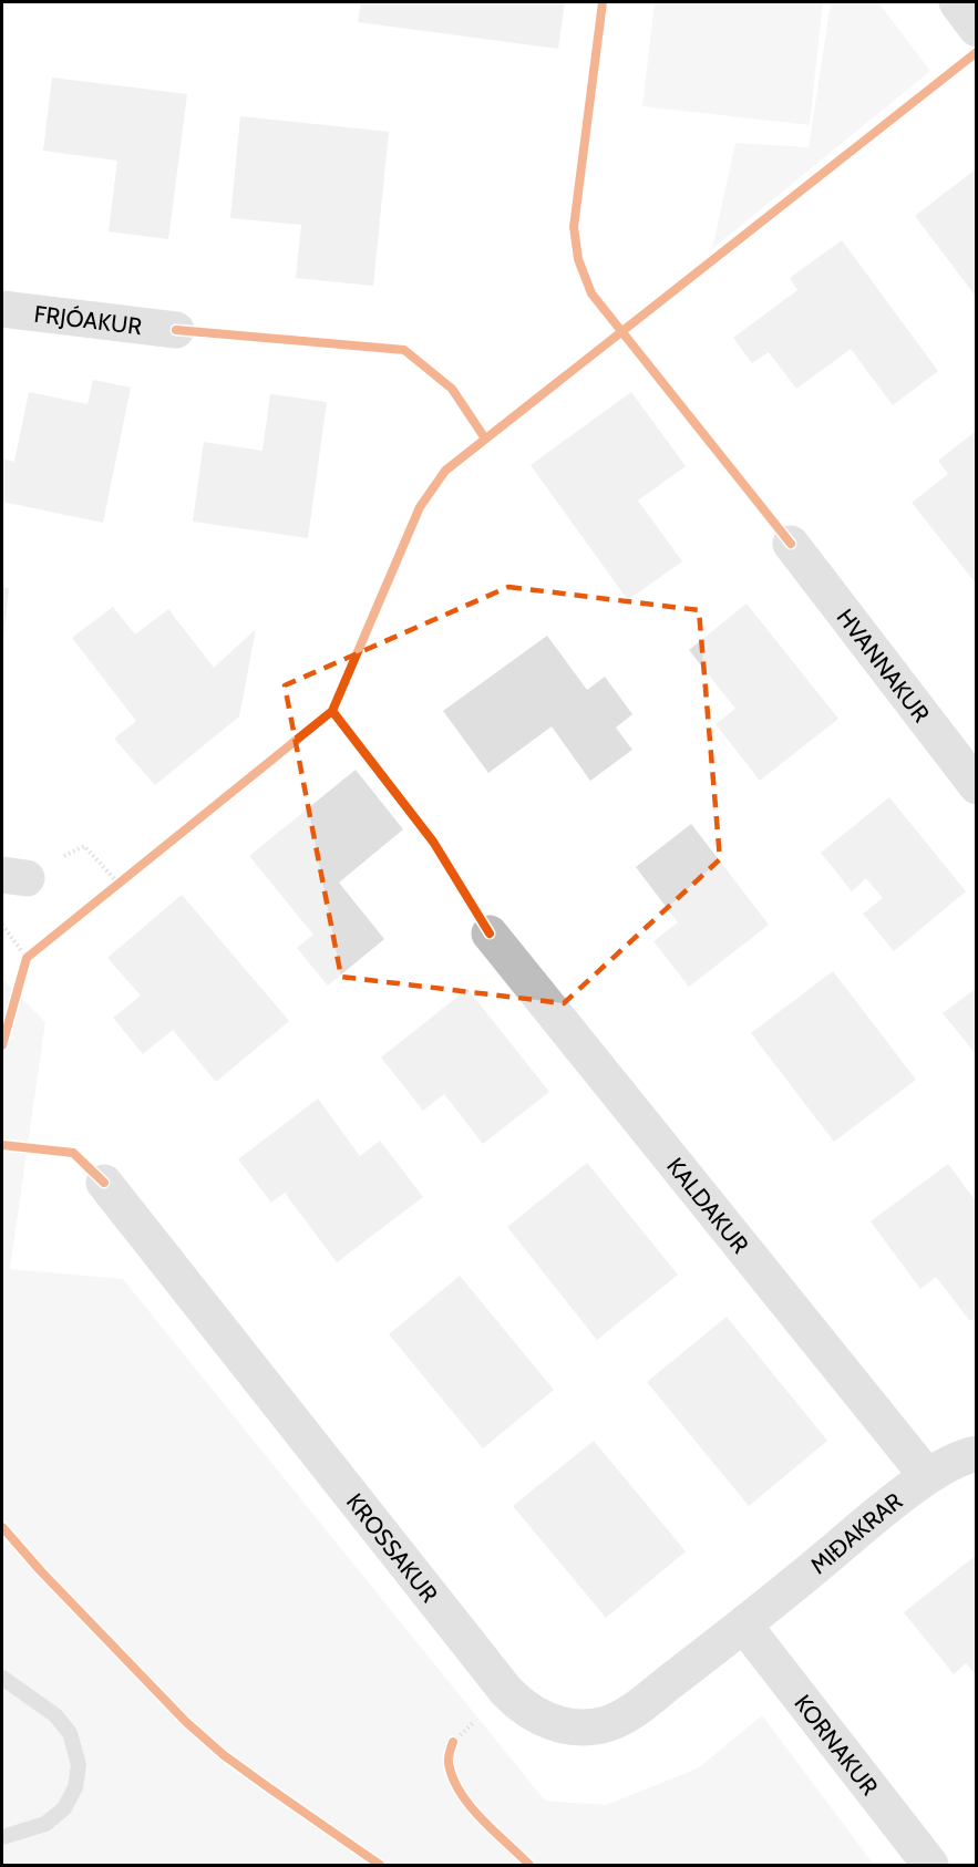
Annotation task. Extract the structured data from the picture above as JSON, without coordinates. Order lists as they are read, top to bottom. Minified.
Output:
{"streets":{"street":["FRJÓAKUR","HVANNAKUR","KALDAKUR","MIÐAKRAR","KROSSAKUR","KORNAKUR"]},"crossings":[["KALDAKUR","MIÐAKRAR"],["MIÐAKRAR","KROSSAKUR"],["MIÐAKRAR","KORNAKUR"],["KROSSAKUR","KORNAKUR"]]}
